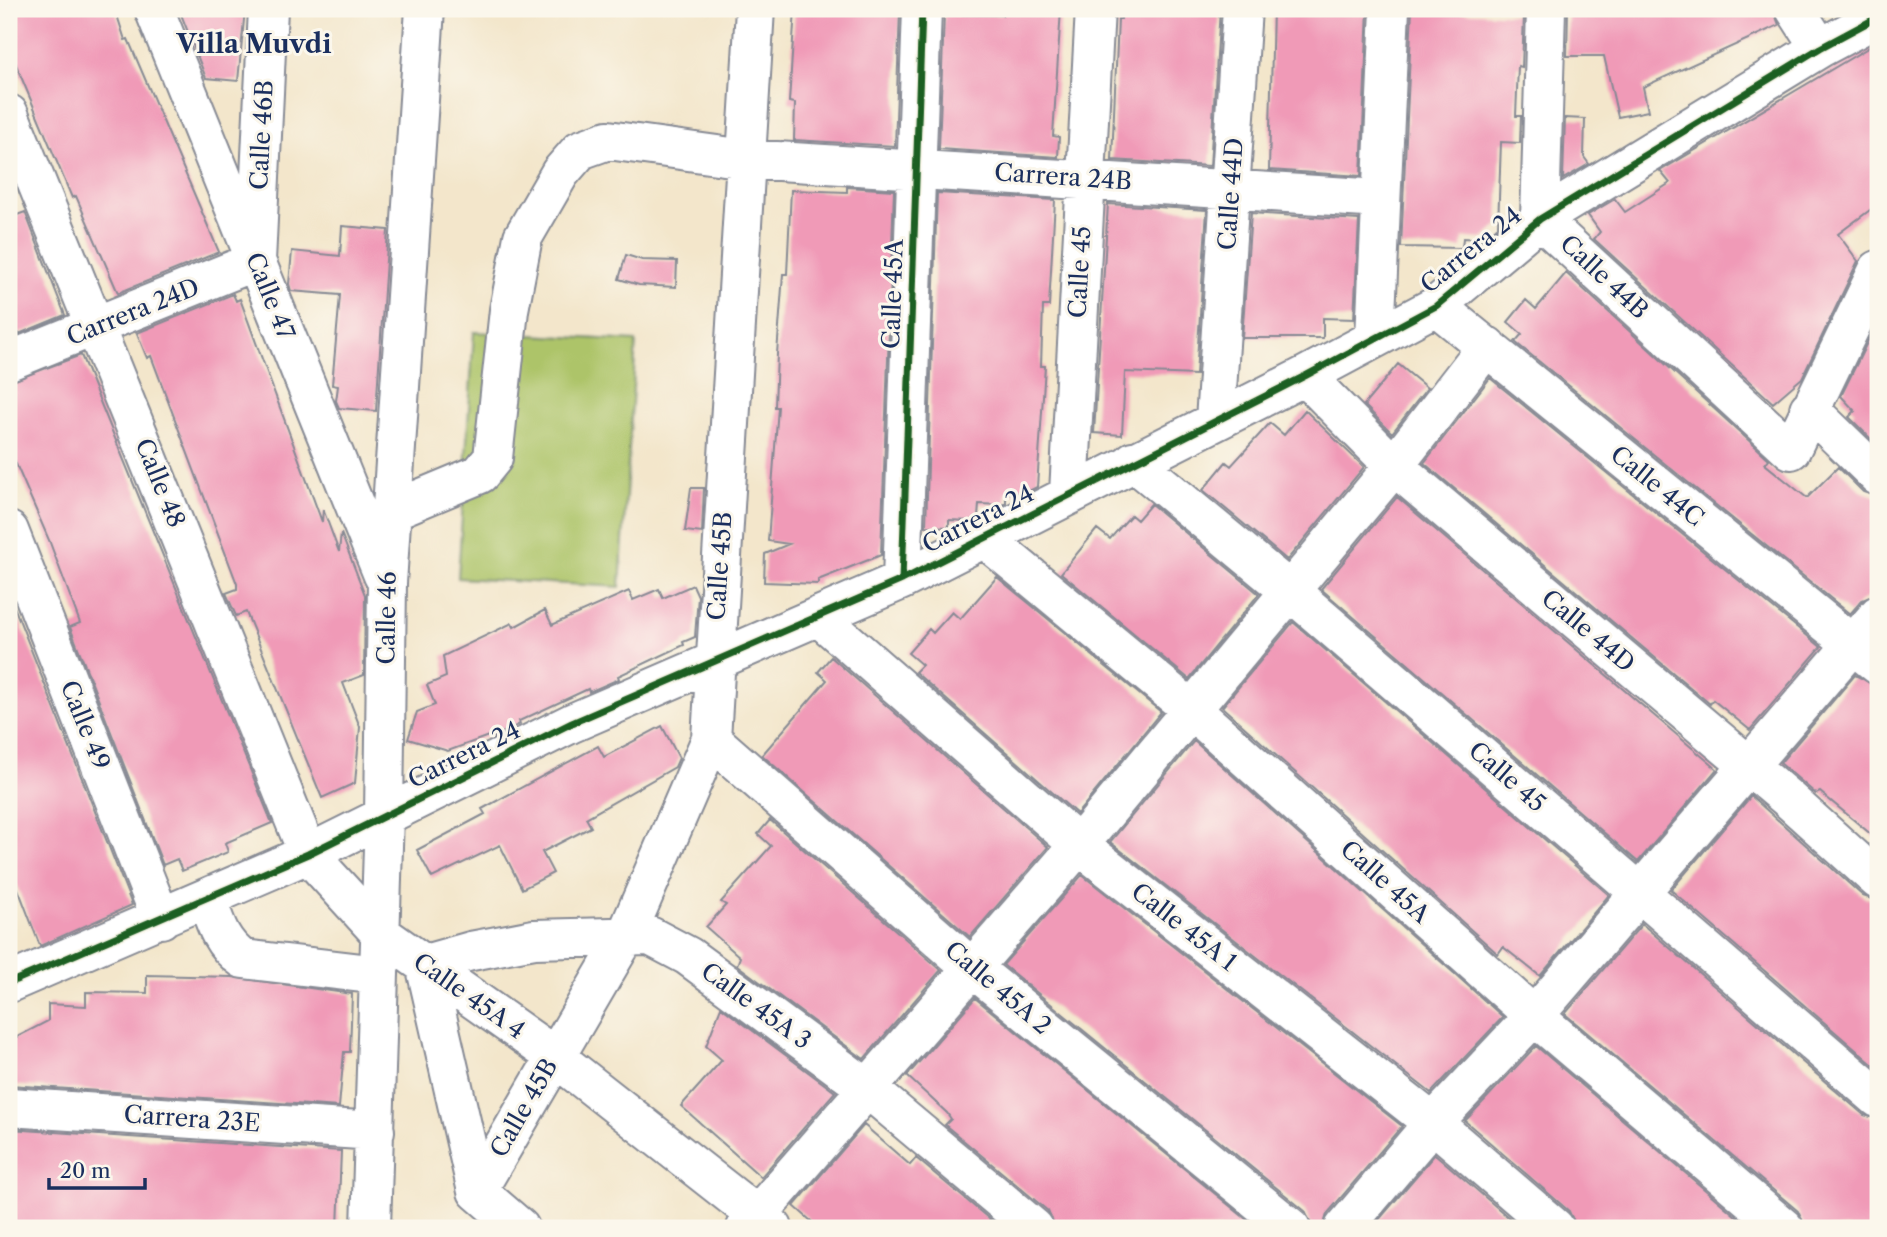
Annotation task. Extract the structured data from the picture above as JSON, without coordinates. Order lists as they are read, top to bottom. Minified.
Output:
{"streets":{"street":["Calle 46B","Carrera 24B","Calle 44D","Carrera 24","Calle 45","Calle 44B","Calle 45A","Calle 47","Carrera 24D","Calle 48","Calle 44C","Calle 45B","Calle 46","Calle 49","Calle 45A 1","Calle 45A 2","Calle 45A 4","Calle 45A 3","Carrera 23E"]},"crossings":[["Calle 46B","Calle 47"],["Calle 46B","Carrera 24D"],["Carrera 24B","Calle 44D"],["Carrera 24B","Calle 45"],["Carrera 24B","Calle 45A"],["Carrera 24B","Calle 45B"],["Carrera 24B","Calle 46"],["Calle 44D","Carrera 24"],["Carrera 24","Calle 45"],["Carrera 24","Calle 44B"],["Carrera 24","Calle 45A"],["Carrera 24","Calle 48"],["Carrera 24","Calle 44C"],["Carrera 24","Calle 45B"],["Carrera 24","Calle 46"],["Carrera 24","Calle 49"],["Carrera 24","Calle 45A 1"],["Carrera 24","Calle 45A 4"],["Calle 47","Carrera 24D"],["Calle 47","Calle 46"],["Carrera 24D","Calle 48"],["Calle 48","Calle 45A 4"],["Calle 45B","Calle 45A 2"],["Calle 45B","Calle 45A 4"],["Calle 45B","Calle 45A 3"],["Calle 46","Calle 45A 4"],["Calle 46","Carrera 23E"],["Calle 45A 4","Calle 45A 3"]],"districts":["Villa Muvdi"],"scale_bar":"20 m"}
